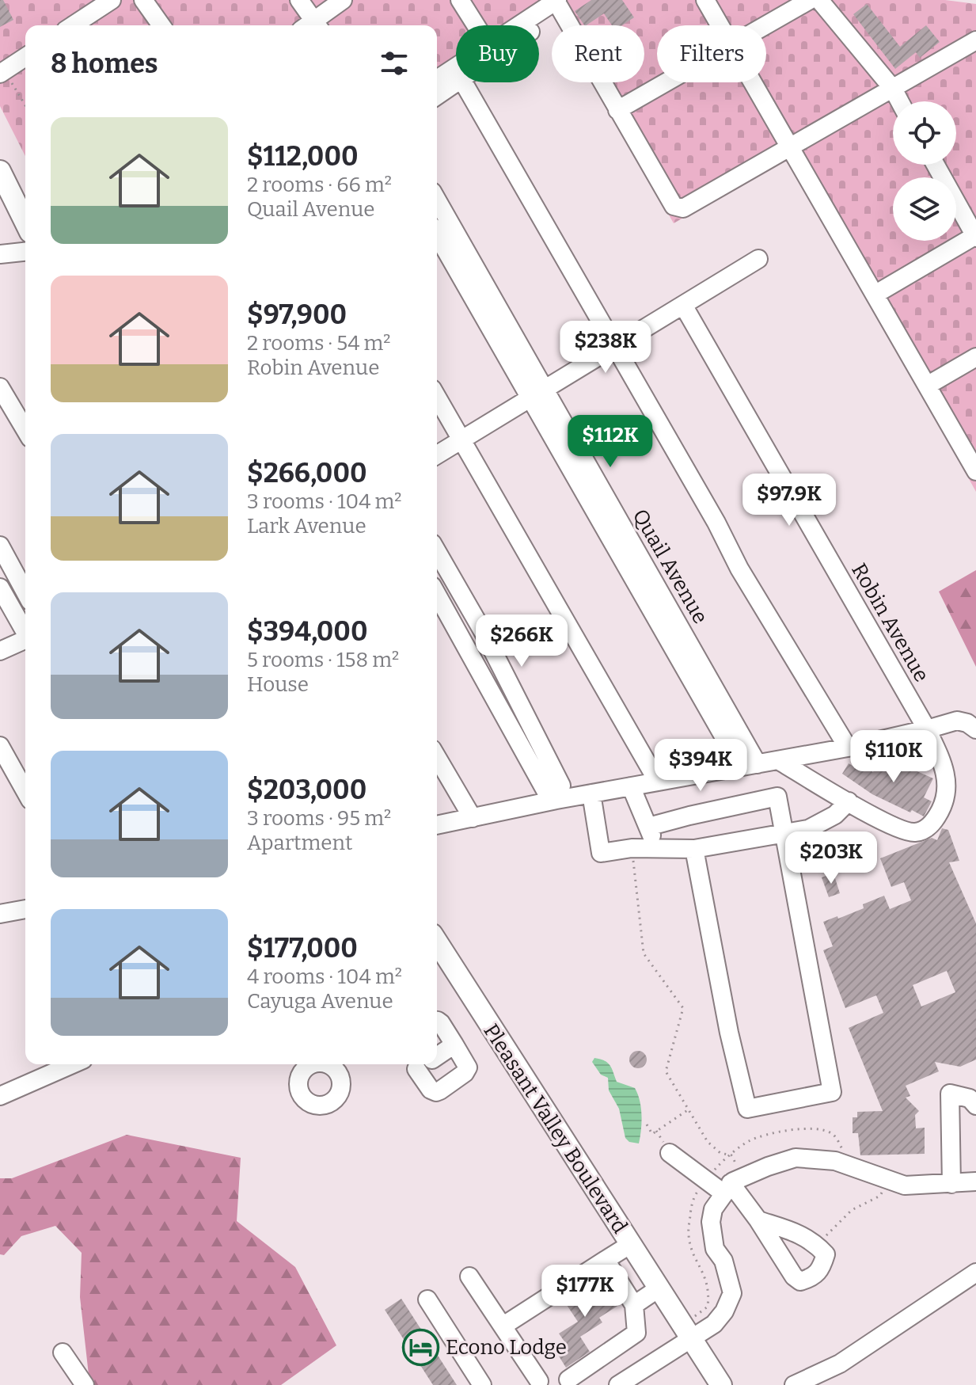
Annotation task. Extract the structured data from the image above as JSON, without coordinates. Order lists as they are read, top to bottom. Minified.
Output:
{"streets":{"main road":["Pleasant Valley Boulevard"],"street":["Quail Avenue","Robin Avenue"]},"places":{"hotel":["Econo Lodge"]},"page":{"chip":["Buy","Rent","Filters"],"heading":"8 homes","list":[{"name":"$112,000","note":"2 rooms · 66 m² · Quail Avenue"},{"name":"$97,900","note":"2 rooms · 54 m² · Robin Avenue"},{"name":"$266,000","note":"3 rooms · 104 m² · Lark Avenue"},{"name":"$394,000","note":"5 rooms · 158 m² · House"},{"name":"$203,000","note":"3 rooms · 95 m² · Apartment"},{"name":"$177,000","note":"4 rooms · 104 m² · Cayuga Avenue"}],"price":["$238K","$112K","$97.9K","$266K","$110K","$394K","$203K","$177K"]}}
